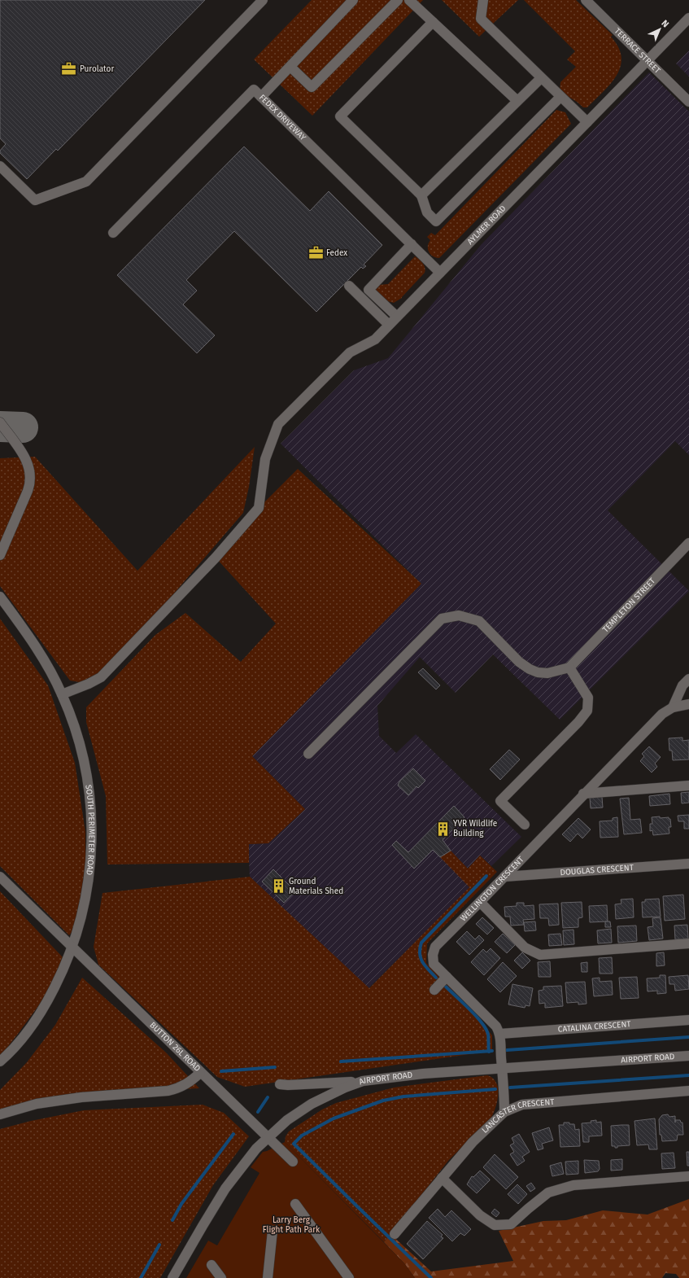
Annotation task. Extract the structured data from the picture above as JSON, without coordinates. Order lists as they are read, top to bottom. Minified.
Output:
{"streets":{"street":["TERRACE STREET","FEDEX DRIVEWAY","AYLMER ROAD","TEMPLETON STREET","SOUTH PERIMETER ROAD","DOUGLAS CRESCENT","WELLINGTON CRESCENT","CATALINA CRESCENT","BUTTON 26L ROAD","AIRPORT ROAD","LANCASTER CRESCENT"]},"crossings":[["TERRACE STREET","AYLMER ROAD"],["FEDEX DRIVEWAY","AYLMER ROAD"],["AYLMER ROAD","SOUTH PERIMETER ROAD"],["SOUTH PERIMETER ROAD","BUTTON 26L ROAD"],["DOUGLAS CRESCENT","WELLINGTON CRESCENT"],["WELLINGTON CRESCENT","CATALINA CRESCENT"]],"parks":["Larry Berg Flight Path Park"],"places":{"office":["Purolator","Fedex"],"building":["YVR Wildlife Building","Ground Materials Shed"]},"north":"top right"}
